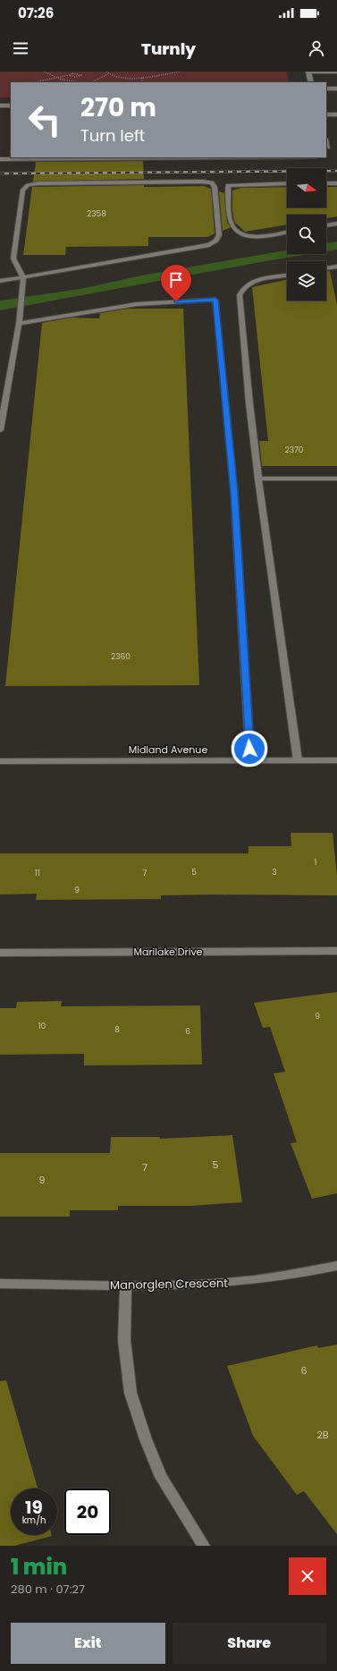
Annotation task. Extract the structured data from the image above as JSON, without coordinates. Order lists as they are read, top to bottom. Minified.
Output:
{"streets":{"street":["Midland Avenue","Marilake Drive","Manorglen Crescent"]},"house_numbers":["2358","2370","2360","1","5","3","11","7","9","9","10","8","6","5","7","9","6","2B"],"north":"right","page":{"status":"07:26","header":"Turnly","turn":["270 m","Turn left"],"speed":"19 km/h","limit":"20","heading":["1 min","280 m · 07:27"],"buttons":["Exit","Share"]}}
